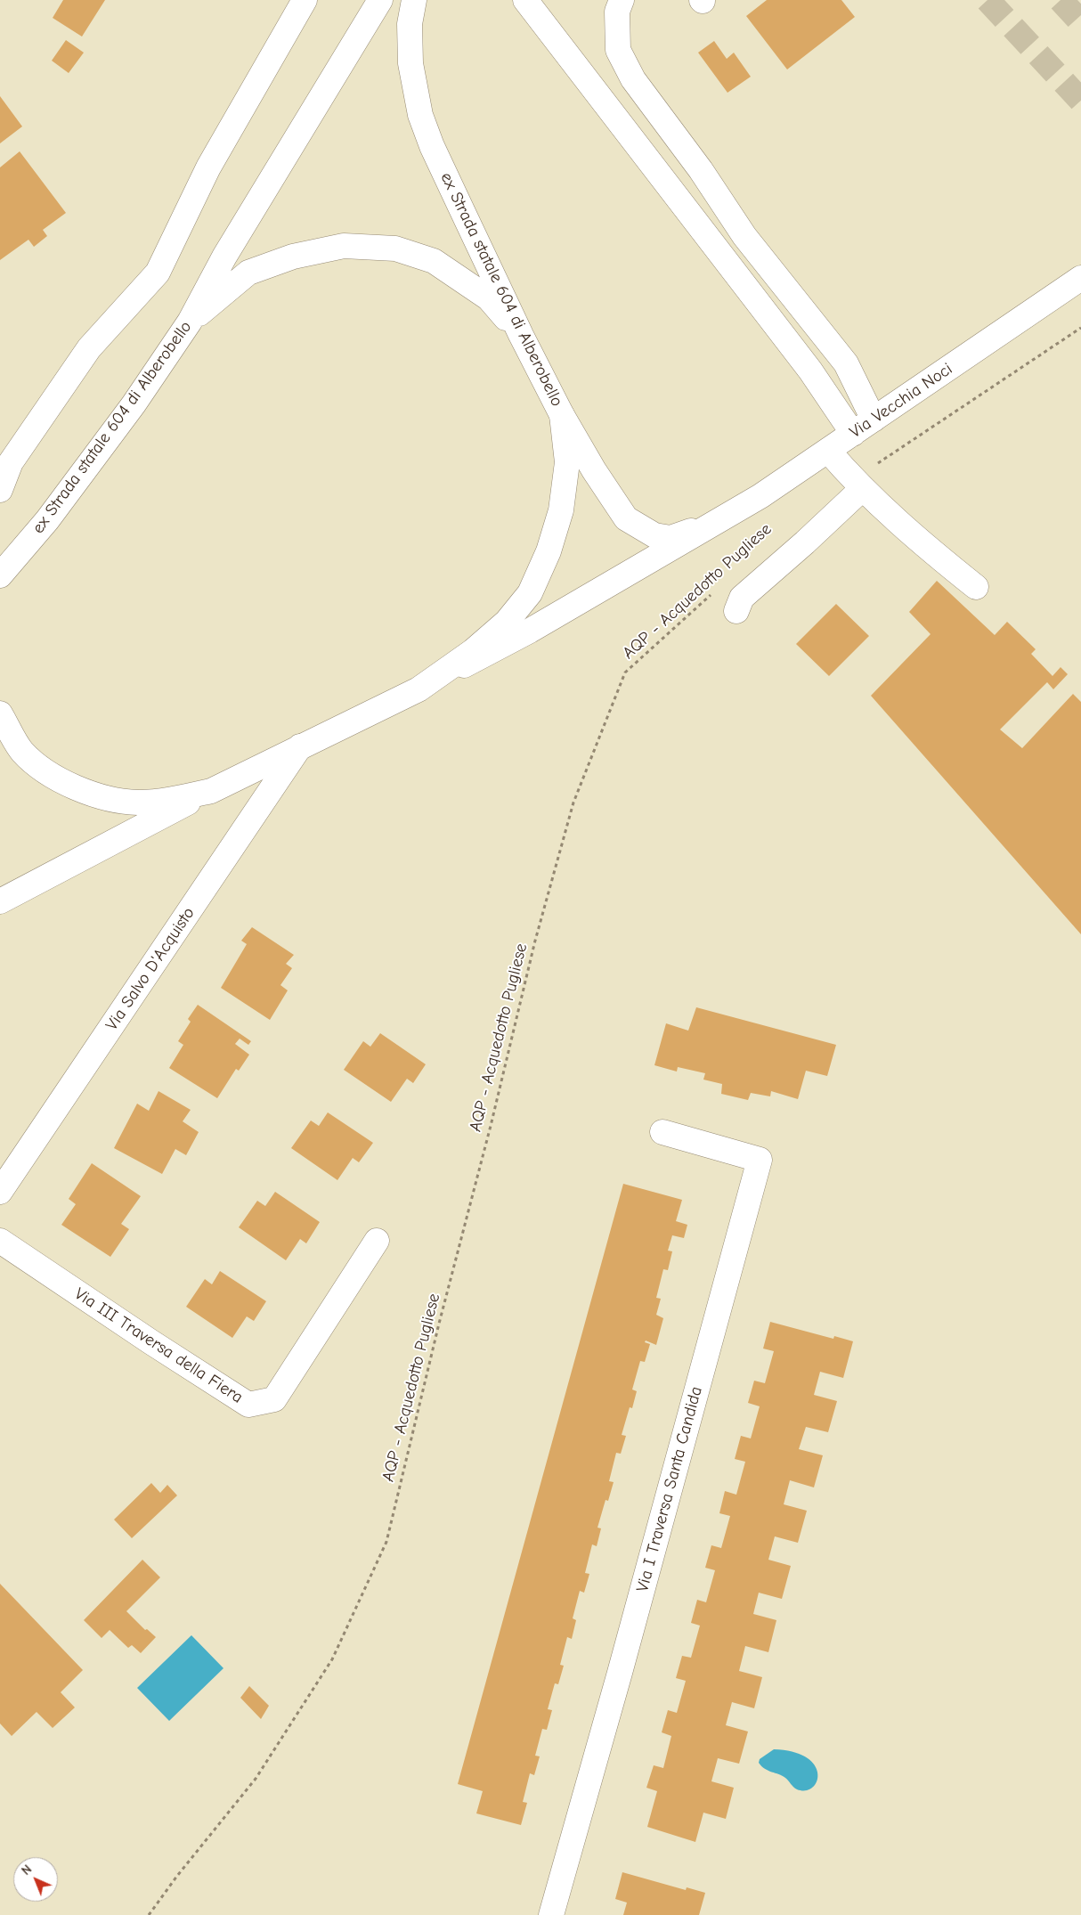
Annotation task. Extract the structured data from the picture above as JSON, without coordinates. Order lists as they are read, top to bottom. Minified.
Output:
{"streets":{"street":["ex Strada statale 604 di Alberobello","Via Vecchia Noci","Via Salvo D'Acquisto","Via III Traversa della Fiera","Via I Traversa Santa Candida"],"path":["AQP - Acquedotto Pugliese"]},"crossings":[["ex Strada statale 604 di Alberobello","Via Salvo D'Acquisto"]],"north":"top left"}
